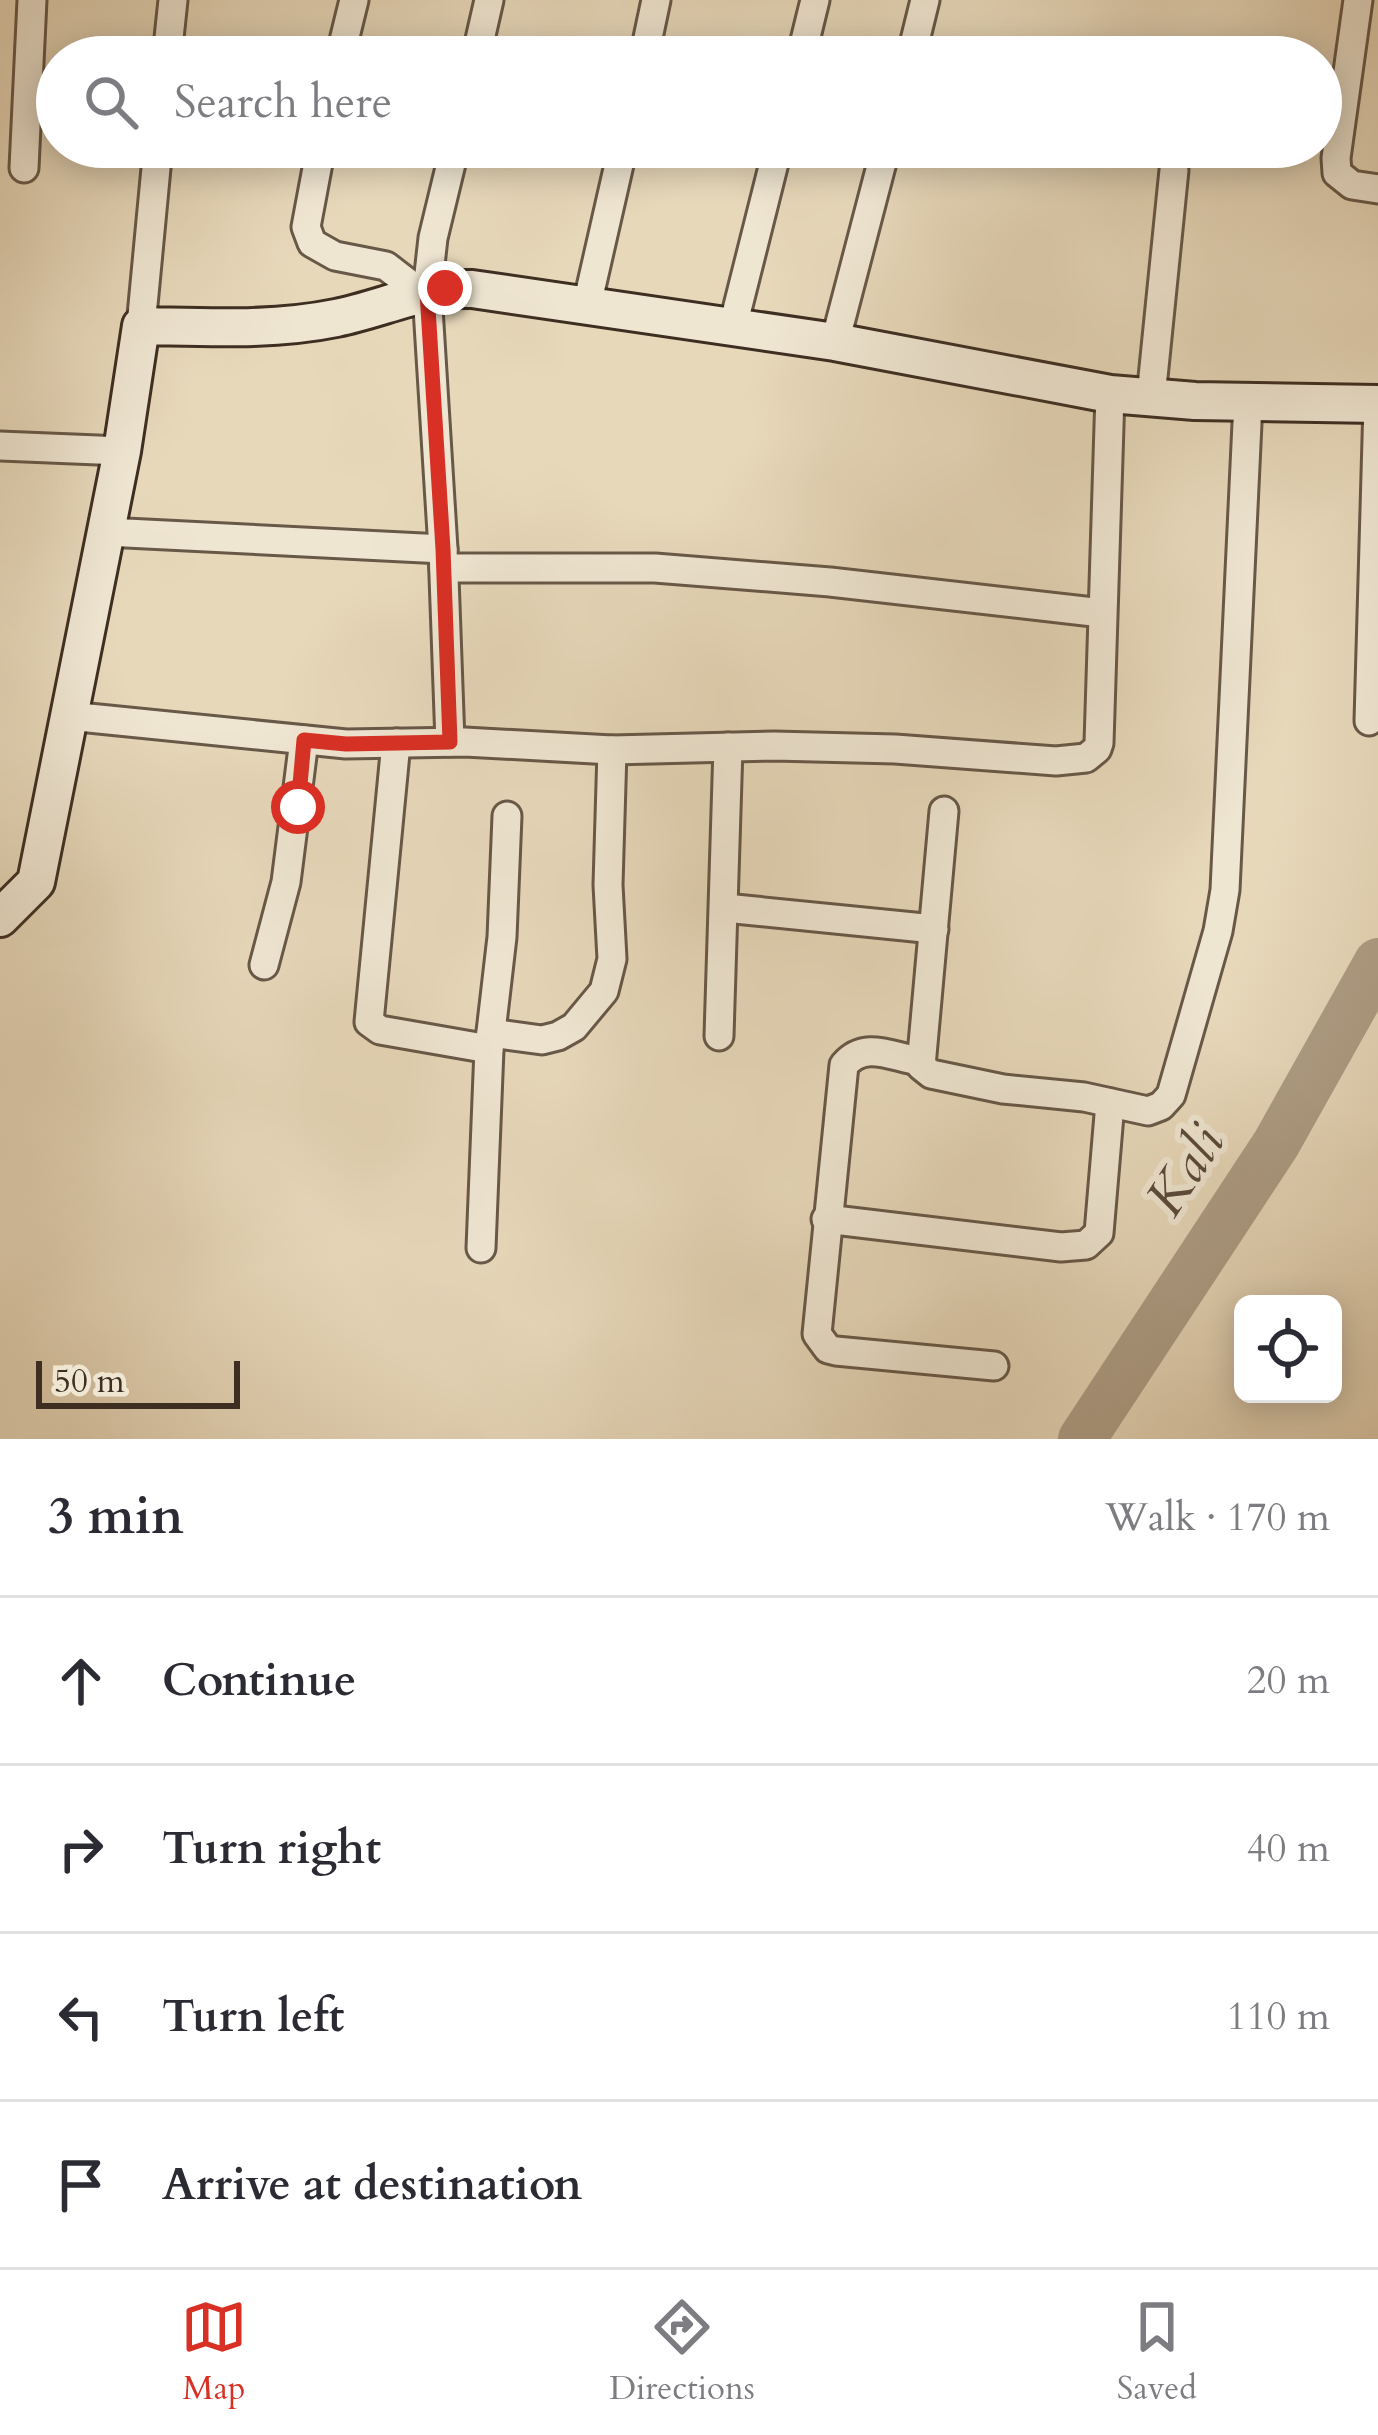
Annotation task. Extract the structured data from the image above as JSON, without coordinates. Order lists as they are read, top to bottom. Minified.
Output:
{"water":["Kali"],"scale_bar":"50 m","page":{"search":"Search here","scale":"50 m","heading":["3 min","Walk · 170 m"],"list":[["Continue","20 m"],["Turn right","40 m"],["Turn left","110 m"],"Arrive at destination"],"nav":["Map","Directions","Saved"]}}
